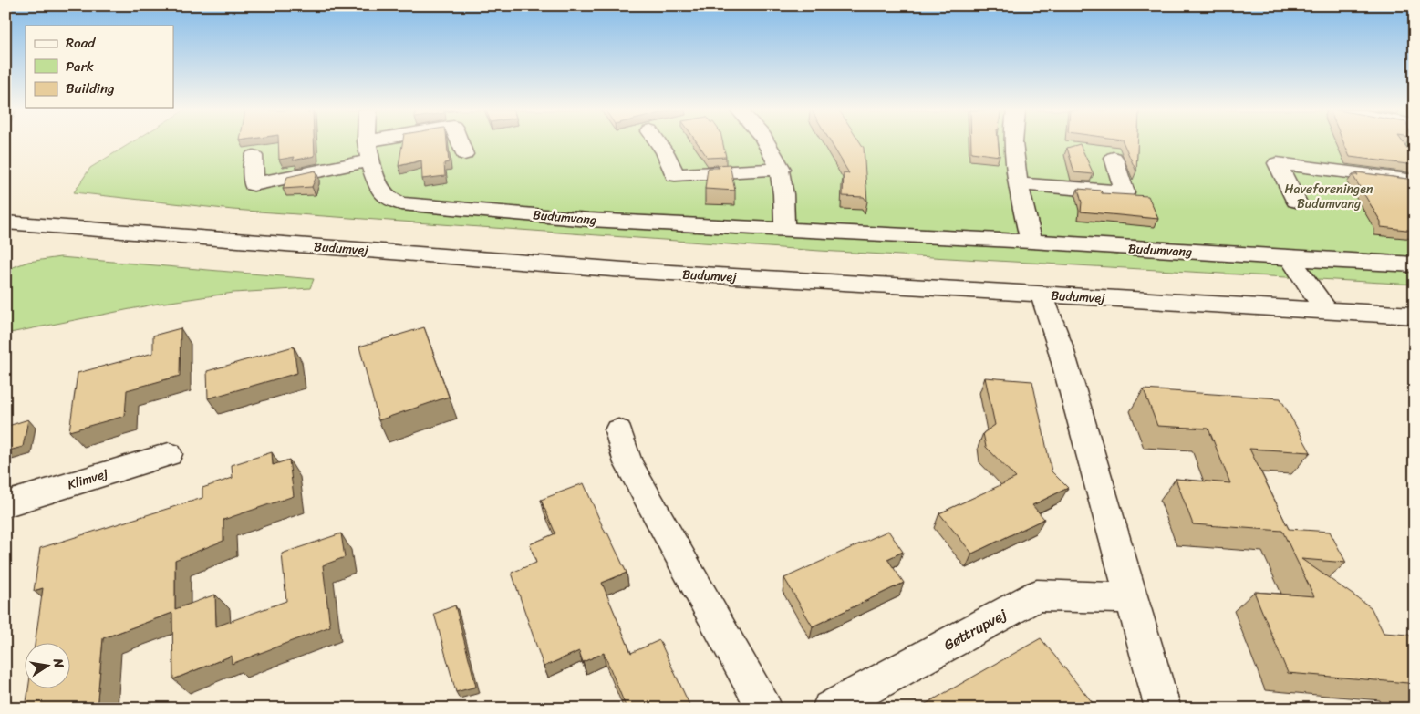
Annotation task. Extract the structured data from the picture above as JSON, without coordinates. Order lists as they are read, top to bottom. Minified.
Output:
{"streets":{"street":["Budumvang","Budumvej","Klimvej","Gøttrupvej"]},"parks":["Haveforeningen Budumvang"],"legend":["Road","Park","Building"],"north":"right"}
